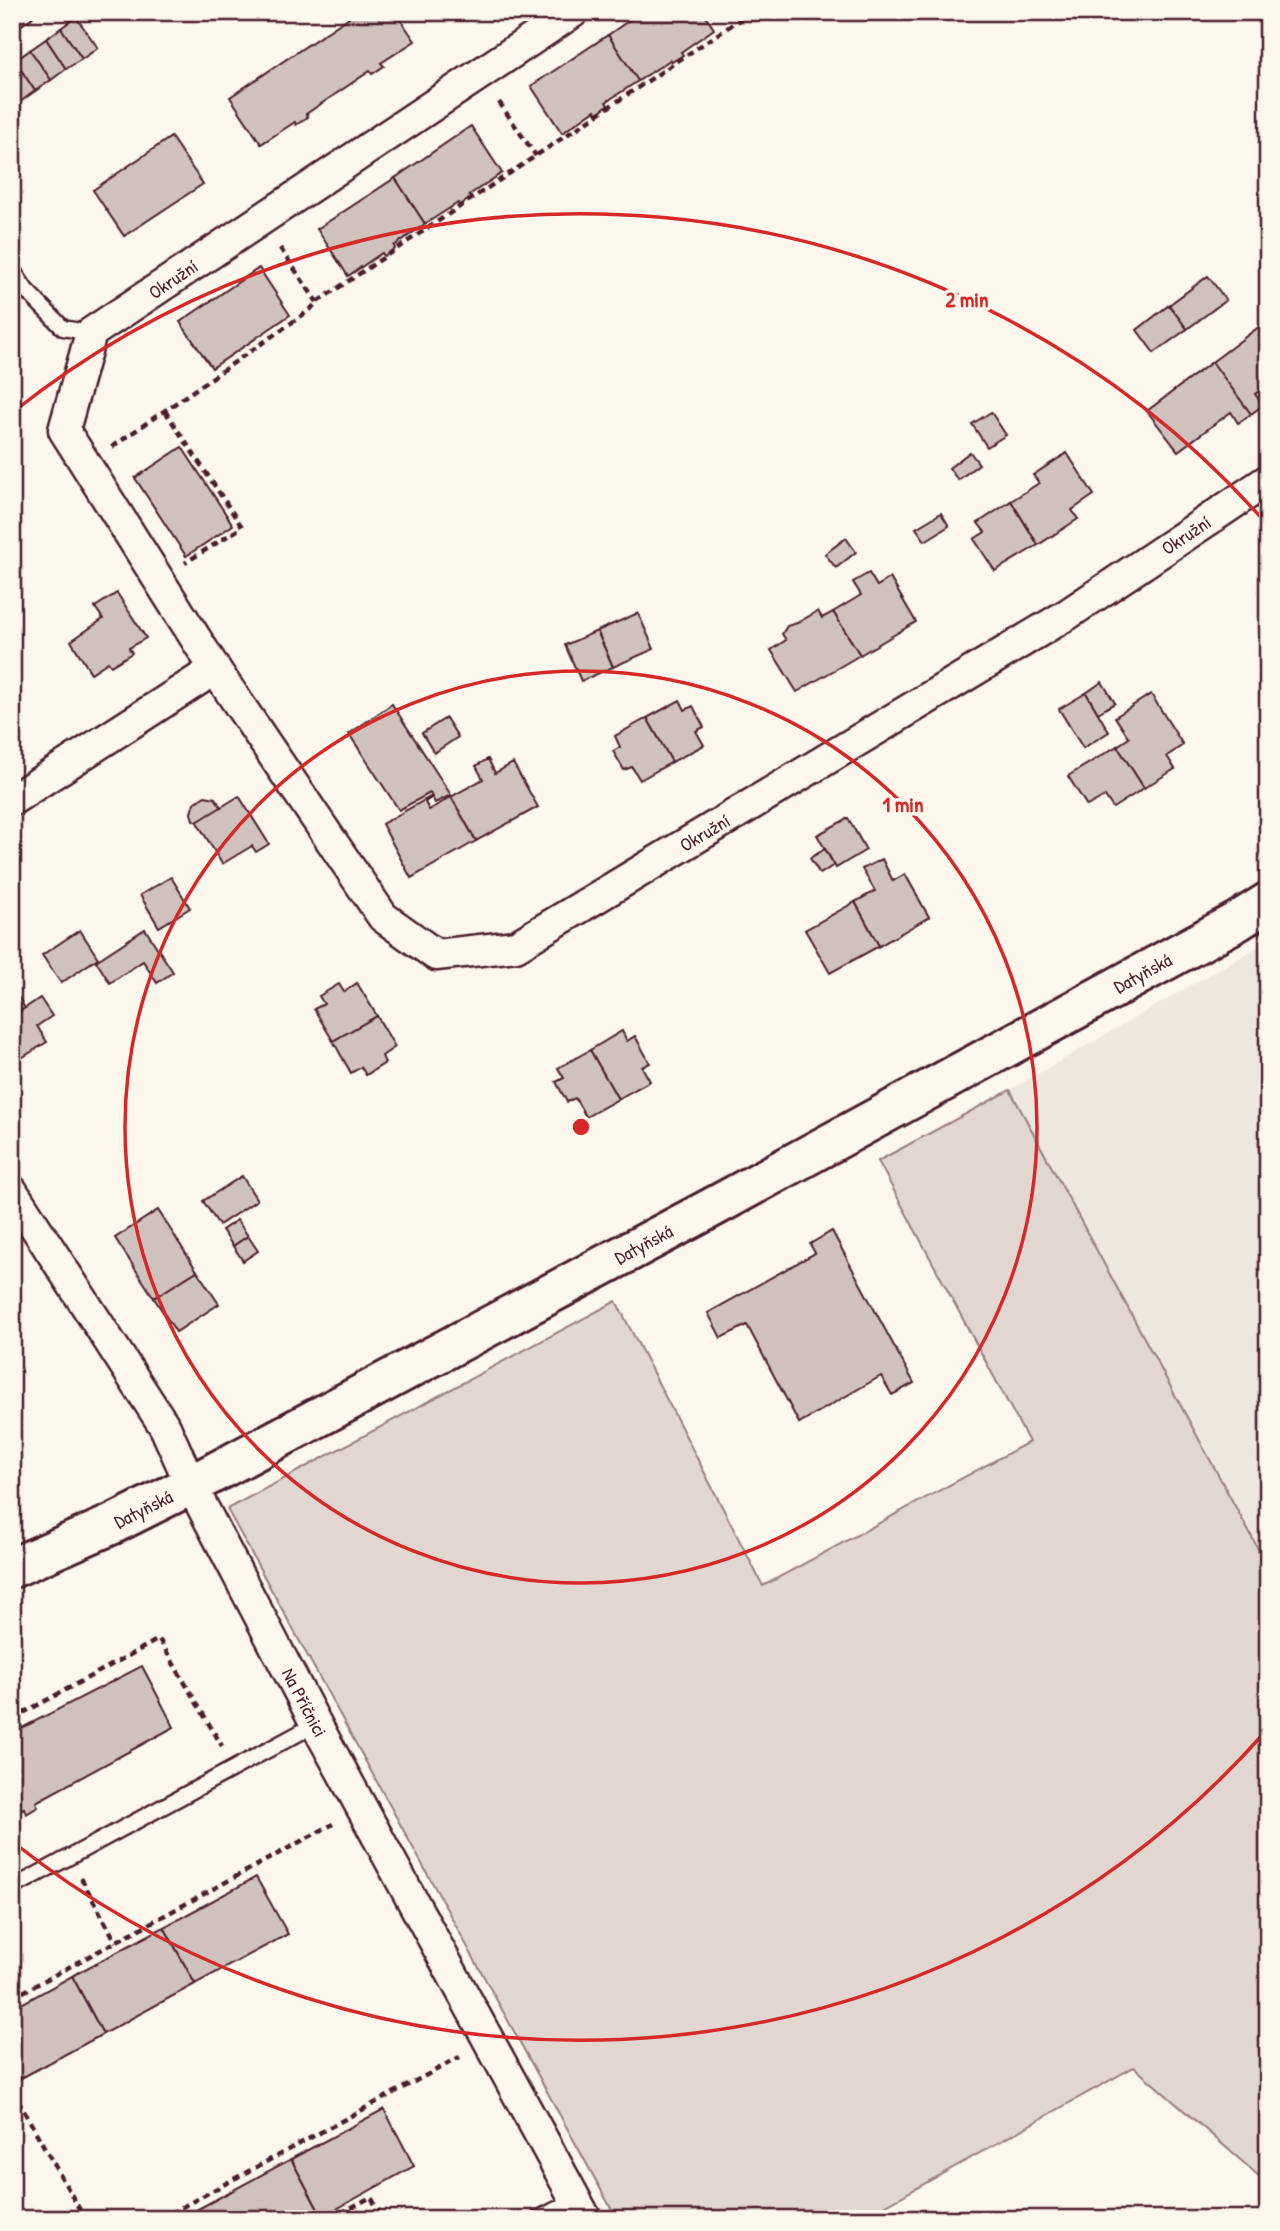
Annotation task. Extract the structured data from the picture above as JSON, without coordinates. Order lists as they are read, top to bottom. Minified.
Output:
{"streets":{"main road":["Datyňská"],"street":["Okružní","Na Příčnici"]},"crossings":[["Datyňská","Na Příčnici"]],"rings":["2 min","1 min"]}
